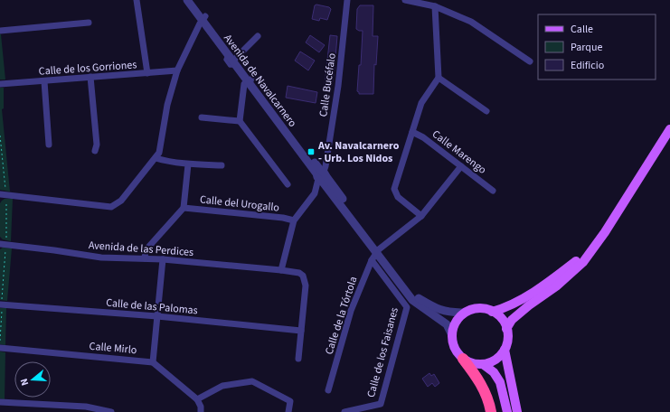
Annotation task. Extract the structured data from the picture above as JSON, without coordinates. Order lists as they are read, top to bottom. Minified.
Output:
{"streets":{"street":["Calle de los Gorriones","Avenida de Navalcarnero","Calle Bucéfalo","Calle Marengo","Calle del Urogallo","Avenida de las Perdices","Calle de las Palomas","Calle de la Tórtola","Calle Mirlo","Calle de los Faisanes"]},"crossings":[["Avenida de Navalcarnero","Calle Bucéfalo"],["Avenida de Navalcarnero","Calle de la Tórtola"],["Calle Marengo","Calle de la Tórtola"],["Avenida de las Perdices","Calle de las Palomas"],["Calle de la Tórtola","Calle de los Faisanes"]],"places":{"transit":["Av. Navalcarnero - Urb. Los Nidos"]},"legend":["Calle","Parque","Edificio"],"north":"left"}
